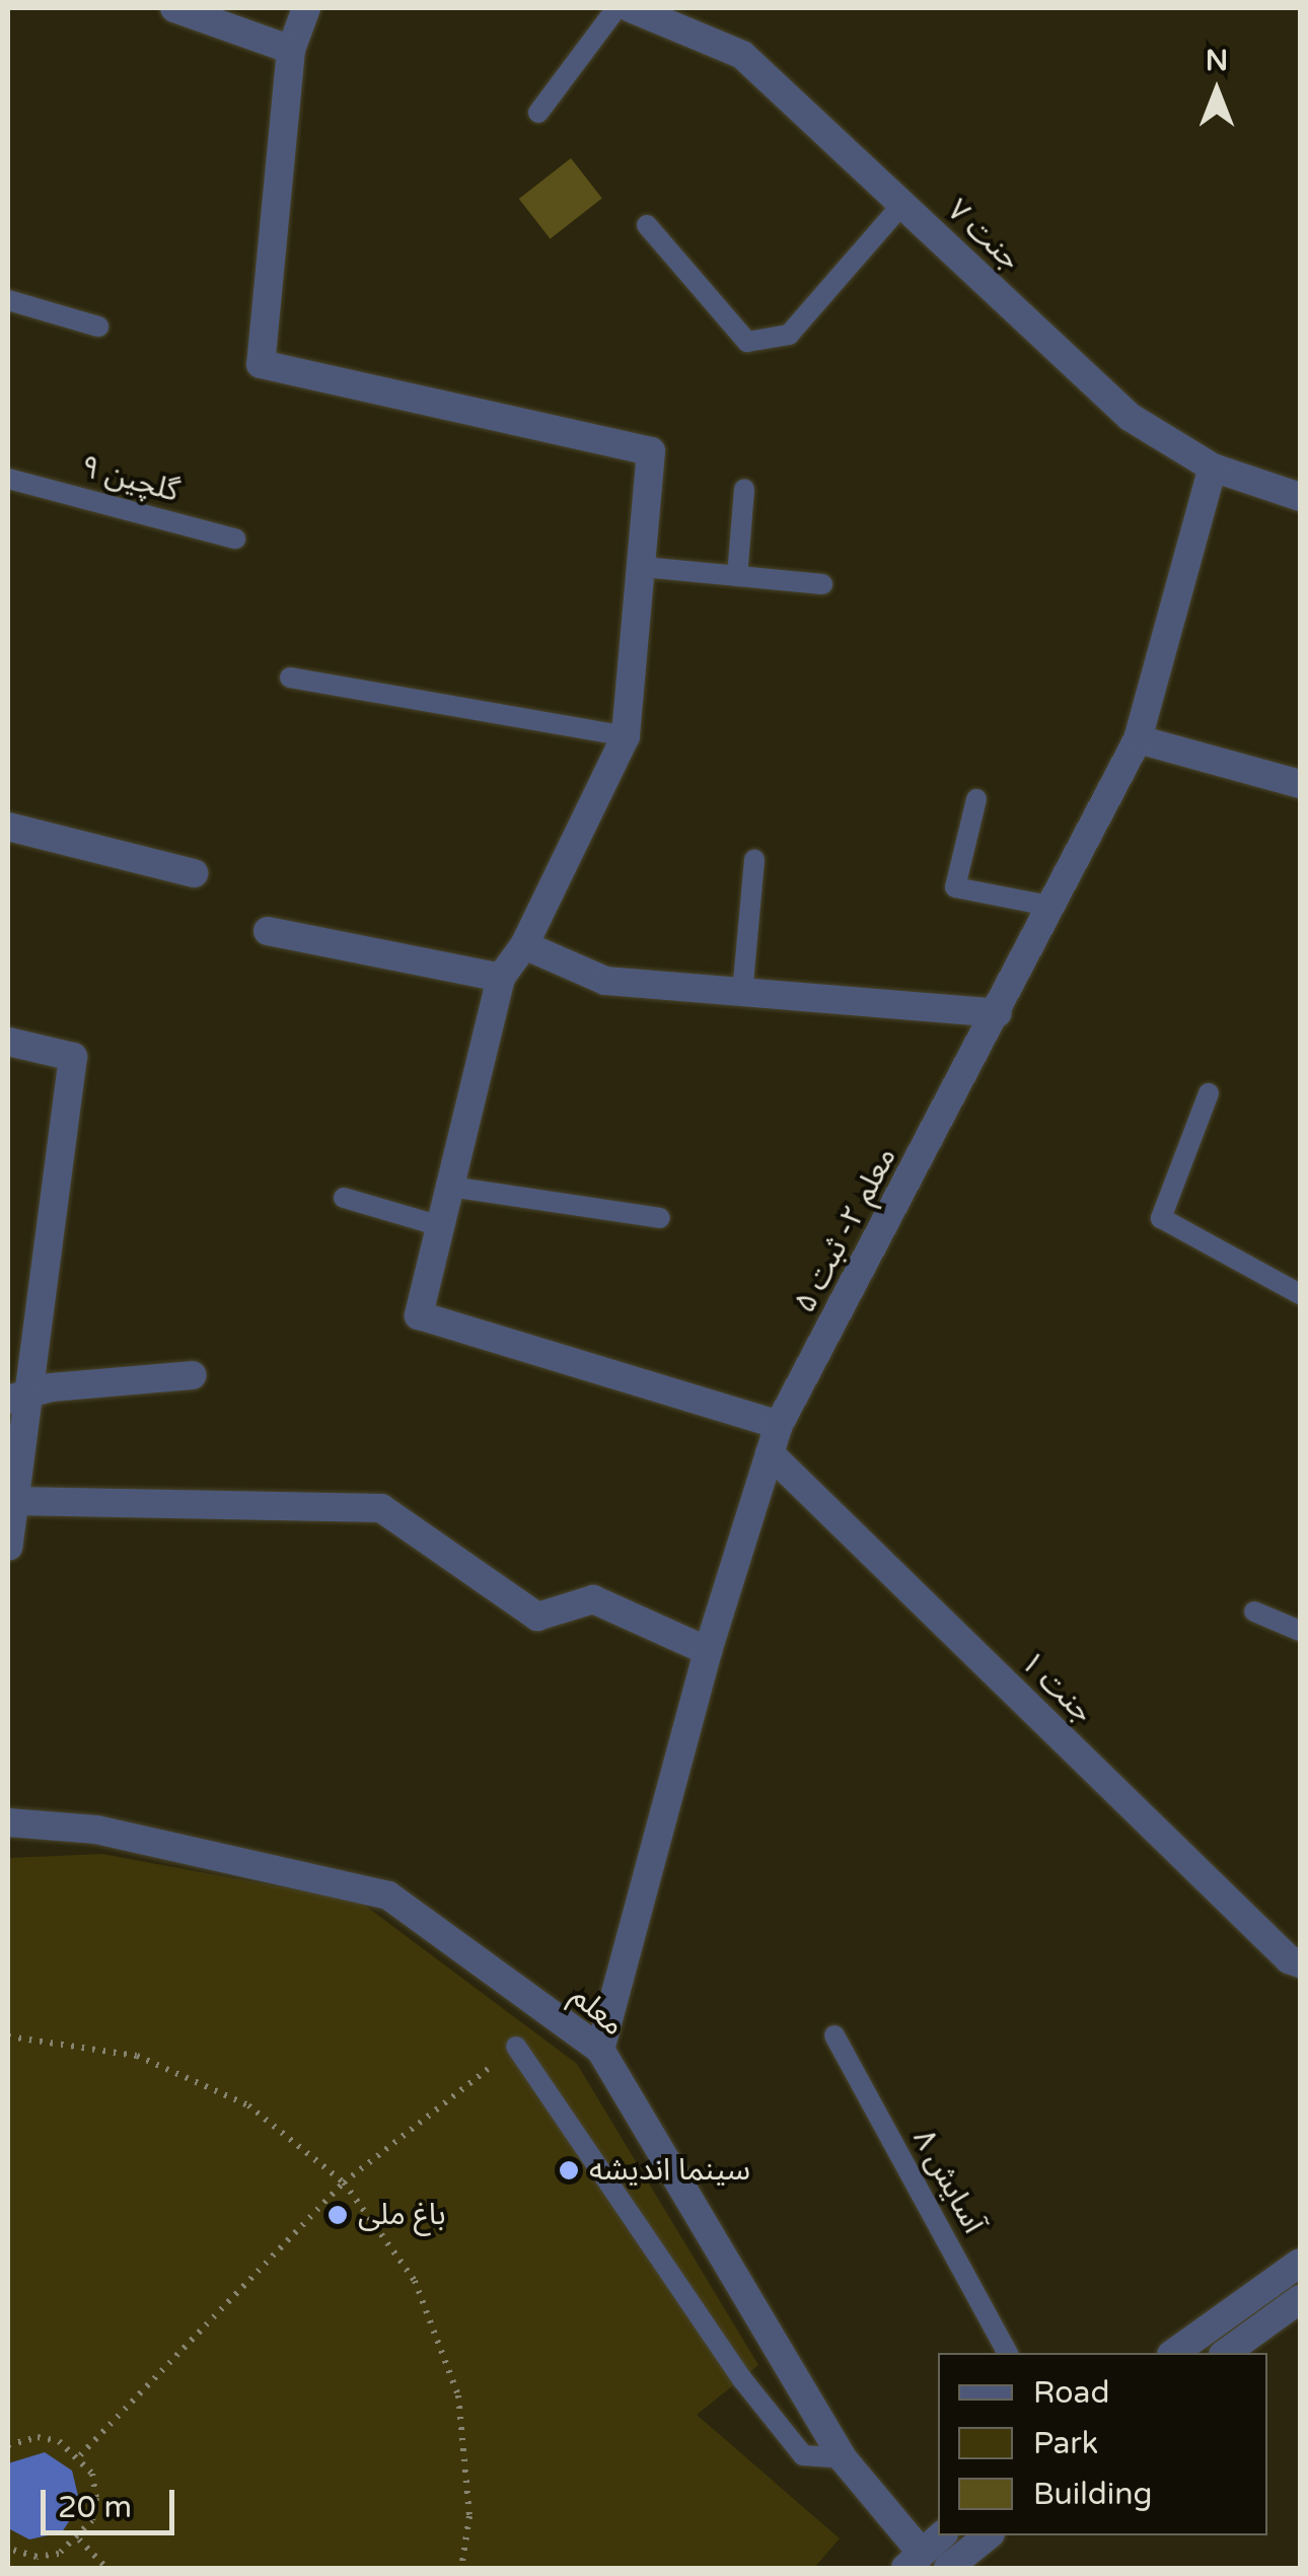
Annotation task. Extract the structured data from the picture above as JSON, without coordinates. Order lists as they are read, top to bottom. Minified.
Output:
{"streets":{"street":["جنت ۷","معلم ۲- ثبت ۵","جنت ۱","معلم"],"lane":["گلچین ۹","آسایش ۸"]},"crossings":[["جنت ۷","معلم ۲- ثبت ۵"],["معلم ۲- ثبت ۵","جنت ۱"],["معلم ۲- ثبت ۵","معلم"]],"places":["سینما اندیشه","باغ ملی"],"legend":["Road","Park","Building"],"scale_bar":"20 m","north":"top"}
